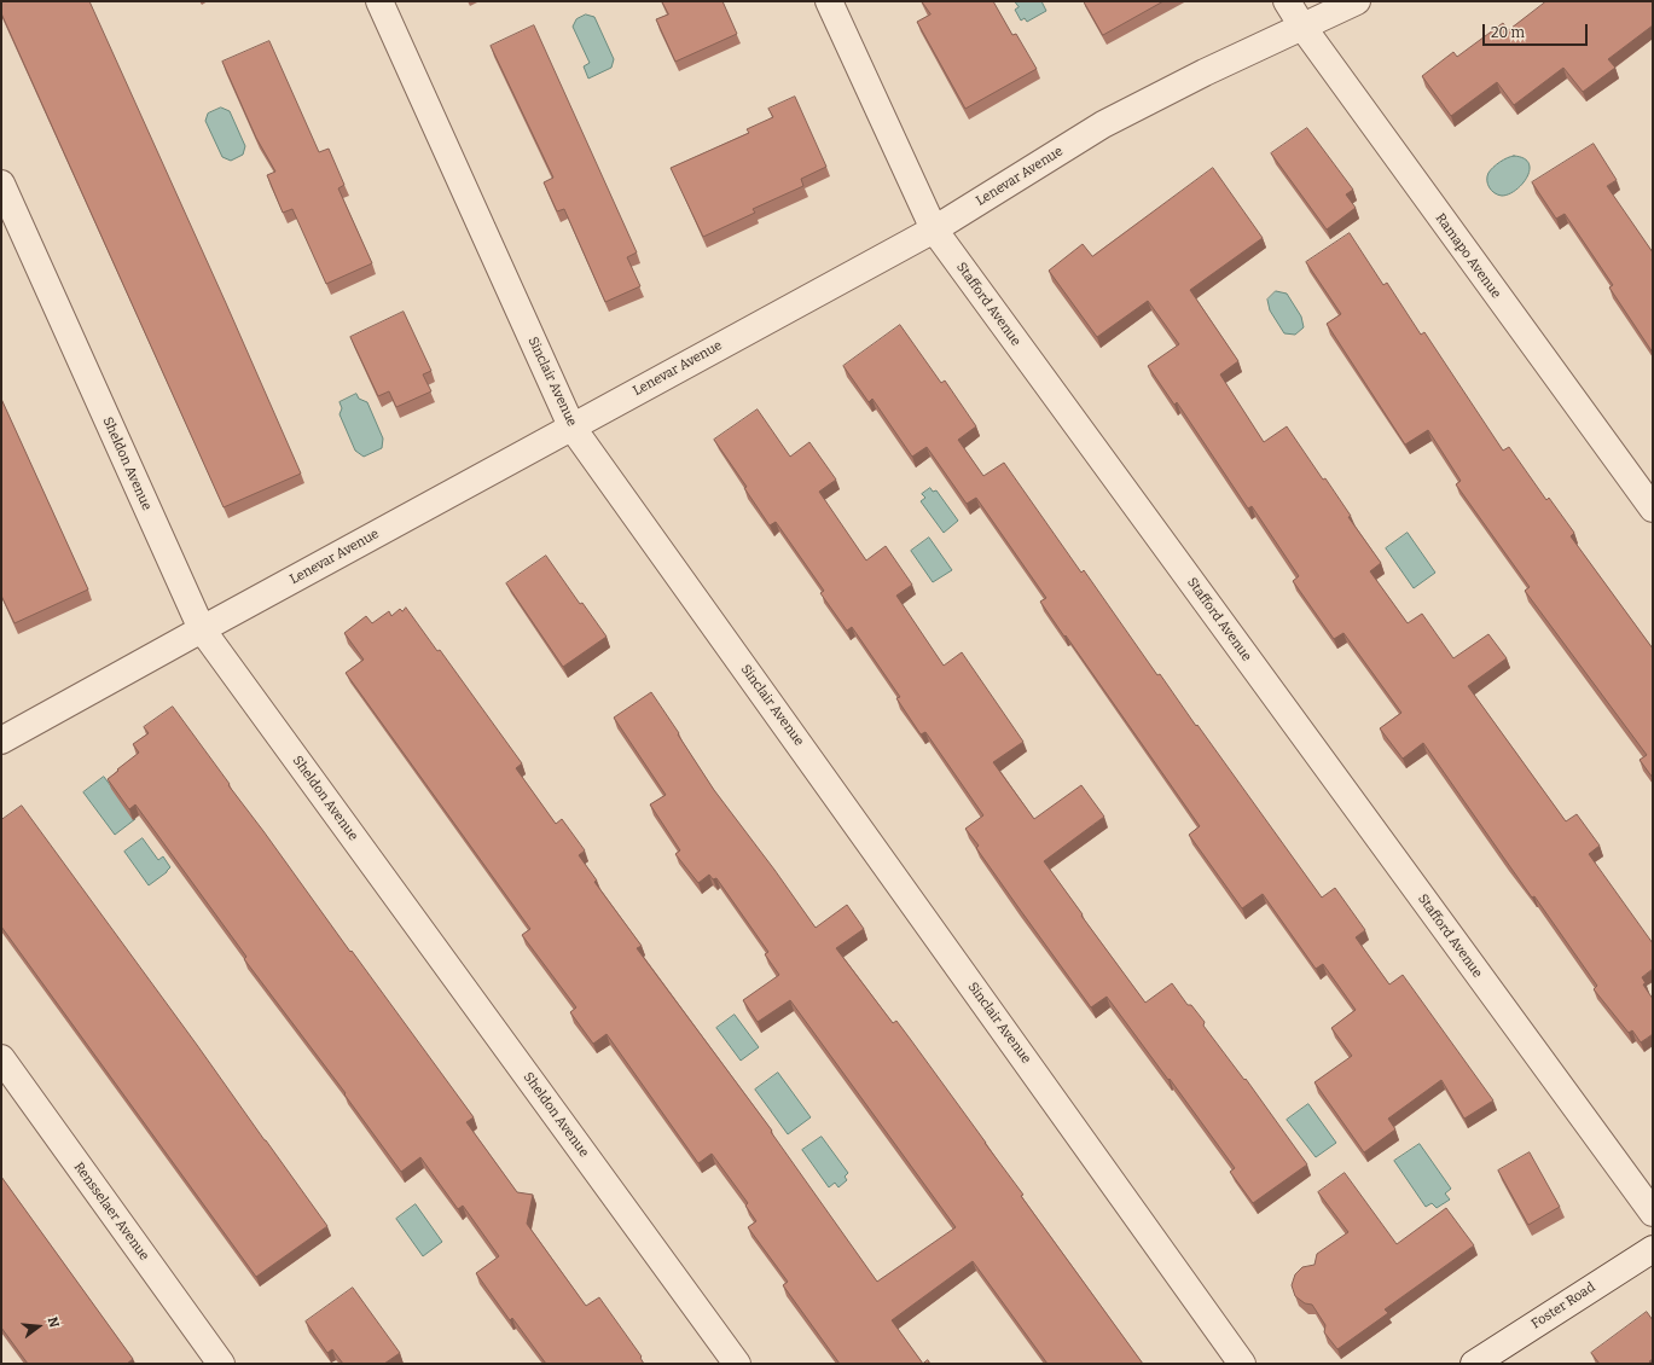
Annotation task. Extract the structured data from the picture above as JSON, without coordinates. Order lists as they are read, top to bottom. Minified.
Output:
{"streets":{"street":["Lenevar Avenue","Ramapo Avenue","Stafford Avenue","Sinclair Avenue","Sheldon Avenue","Rensselaer Avenue","Foster Road"]},"crossings":[["Lenevar Avenue","Ramapo Avenue"],["Lenevar Avenue","Stafford Avenue"],["Lenevar Avenue","Sinclair Avenue"],["Lenevar Avenue","Sheldon Avenue"]],"scale_bar":"20 m","north":"right"}
